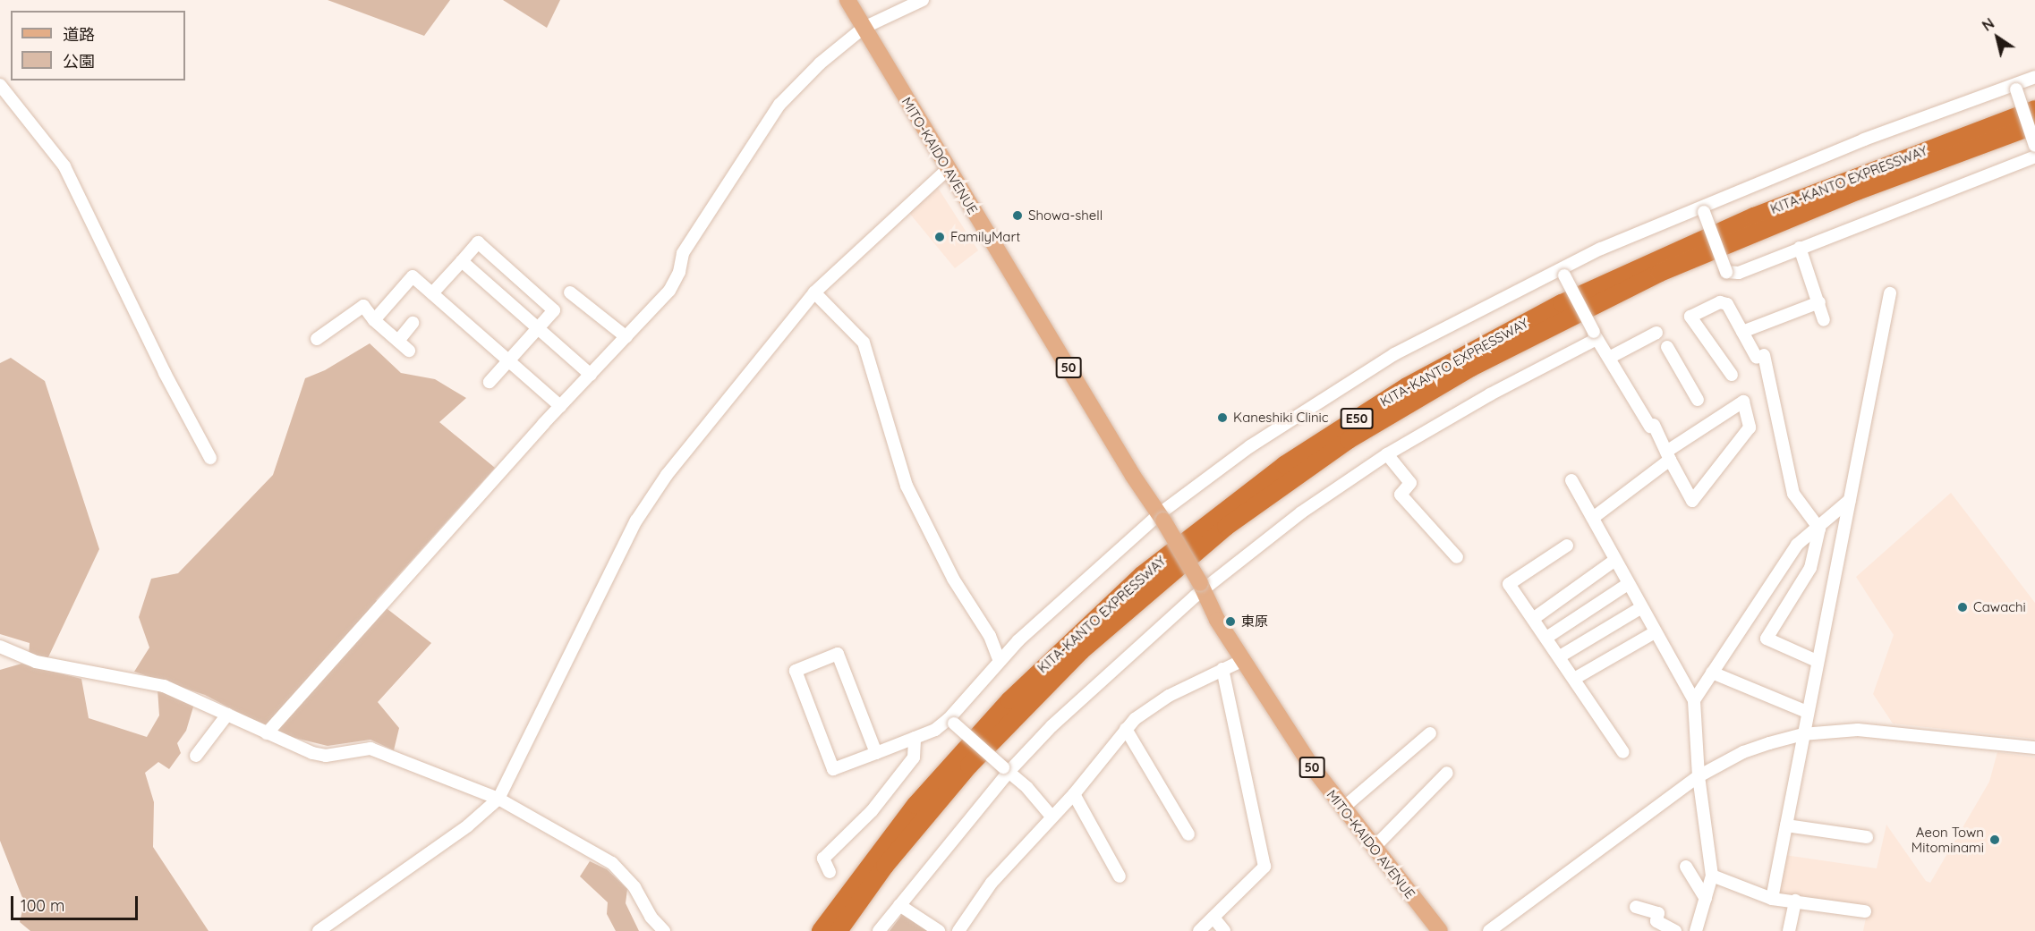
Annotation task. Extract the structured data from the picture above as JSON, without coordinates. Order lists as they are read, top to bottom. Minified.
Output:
{"streets":{"highway":["KITA-KANTO EXPRESSWAY","E50"],"main road":["MITO-KAIDO AVENUE","50"]},"places":["Showa-shell","FamilyMart","Kaneshiki Clinic","Cawachi","東原","Aeon Town Mitominami"],"legend":["道路","公園"],"scale_bar":"100 m","north":"top left"}
